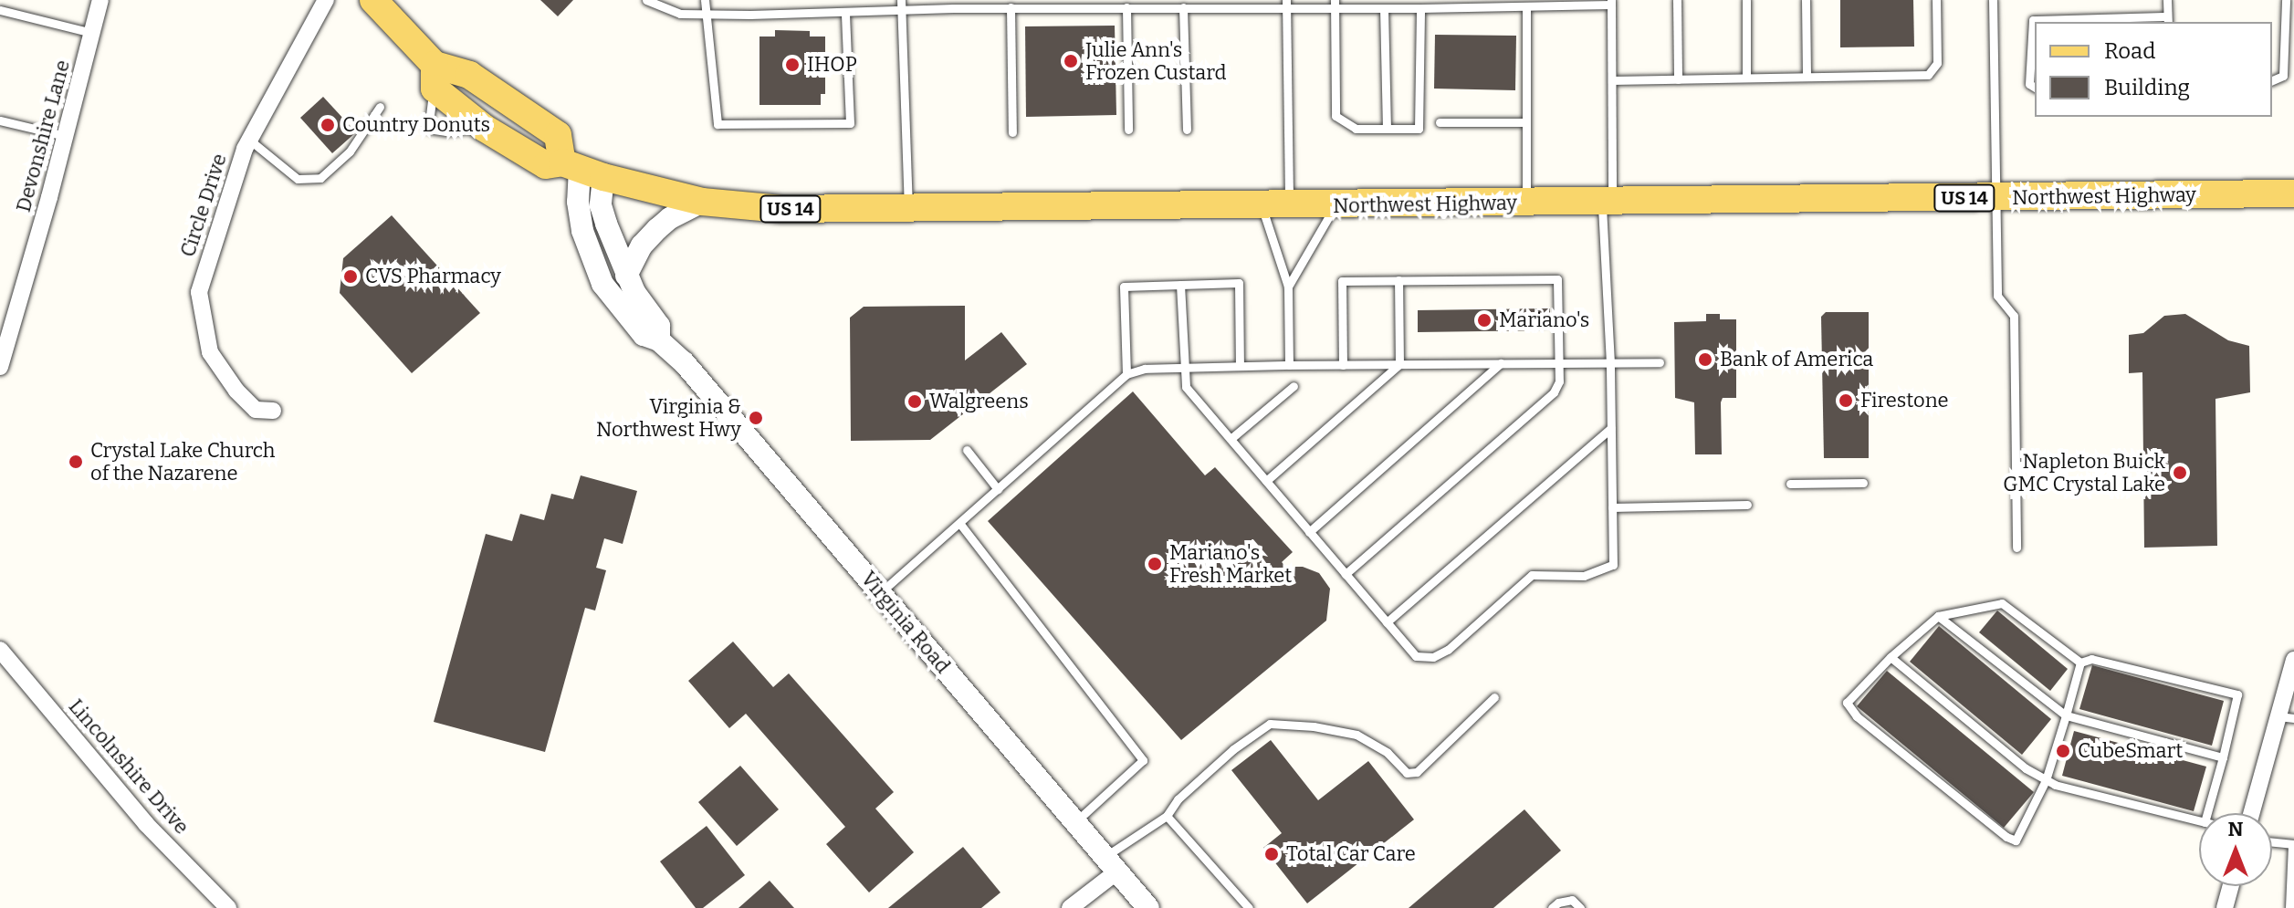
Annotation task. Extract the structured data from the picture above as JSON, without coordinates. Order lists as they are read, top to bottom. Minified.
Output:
{"streets":{"main road":["Northwest Highway","US 14"],"street":["Devonshire Lane","Circle Drive","Virginia Road","Lincolnshire Drive"]},"crossings":[["Northwest Highway","Virginia Road"]],"places":["Julie Ann's Frozen Custard","IHOP","Country Donuts","CVS Pharmacy","Mariano's","Bank of America","Firestone","Walgreens","Virginia & Northwest Hwy","Crystal Lake Church of the Nazarene","Napleton Buick GMC Crystal Lake","Mariano's Fresh Market","CubeSmart","Total Car Care"],"legend":["Road","Building"],"north":"top"}
